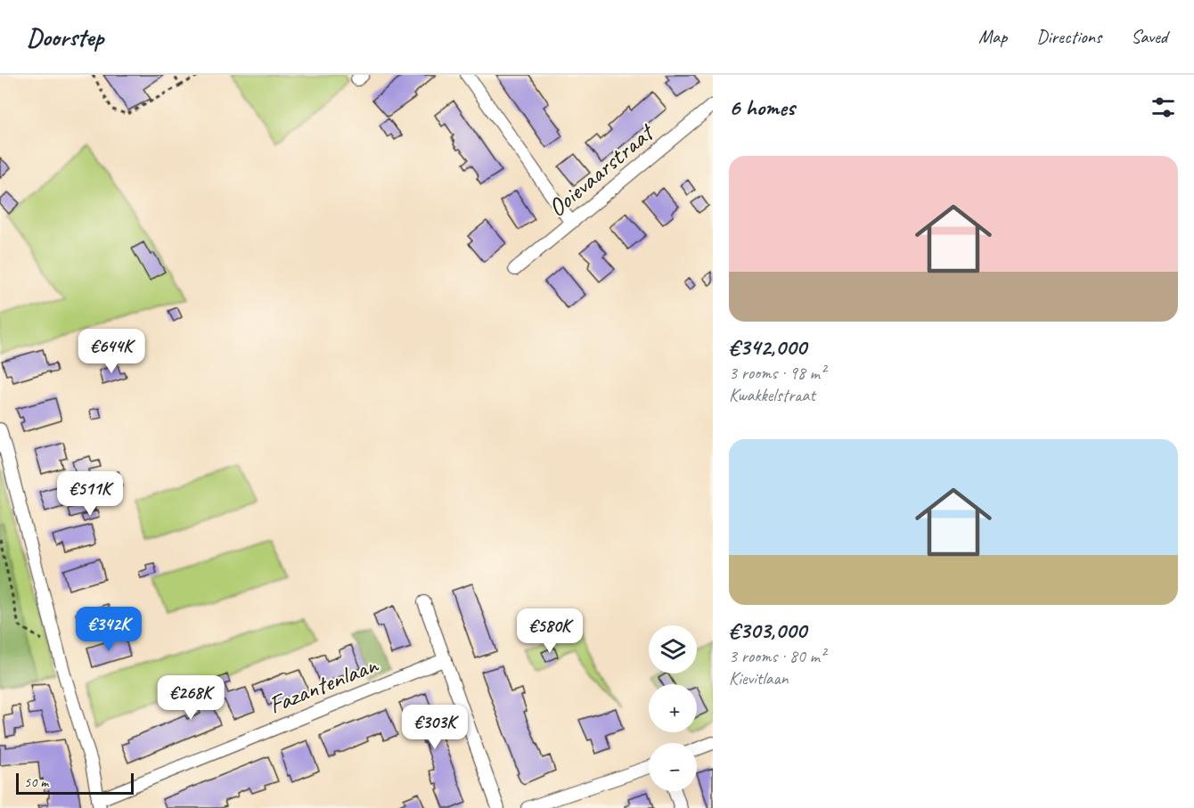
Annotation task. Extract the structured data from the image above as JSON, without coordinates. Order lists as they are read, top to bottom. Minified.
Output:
{"streets":{"street":["Ooievaarstraat","Fazantenlaan"]},"scale_bar":"50 m","page":{"header":"Doorstep","nav":["Map","Directions","Saved"],"heading":"6 homes","list":[{"name":"€342,000","note":"3 rooms · 98 m² · Kwakkelstraat"},{"name":"€303,000","note":"3 rooms · 80 m² · Kievitlaan"}],"price":["€644K","€511K","€342K","€580K","€268K","€303K"],"map_buttons":["+","−"],"scale":"50 m"}}
